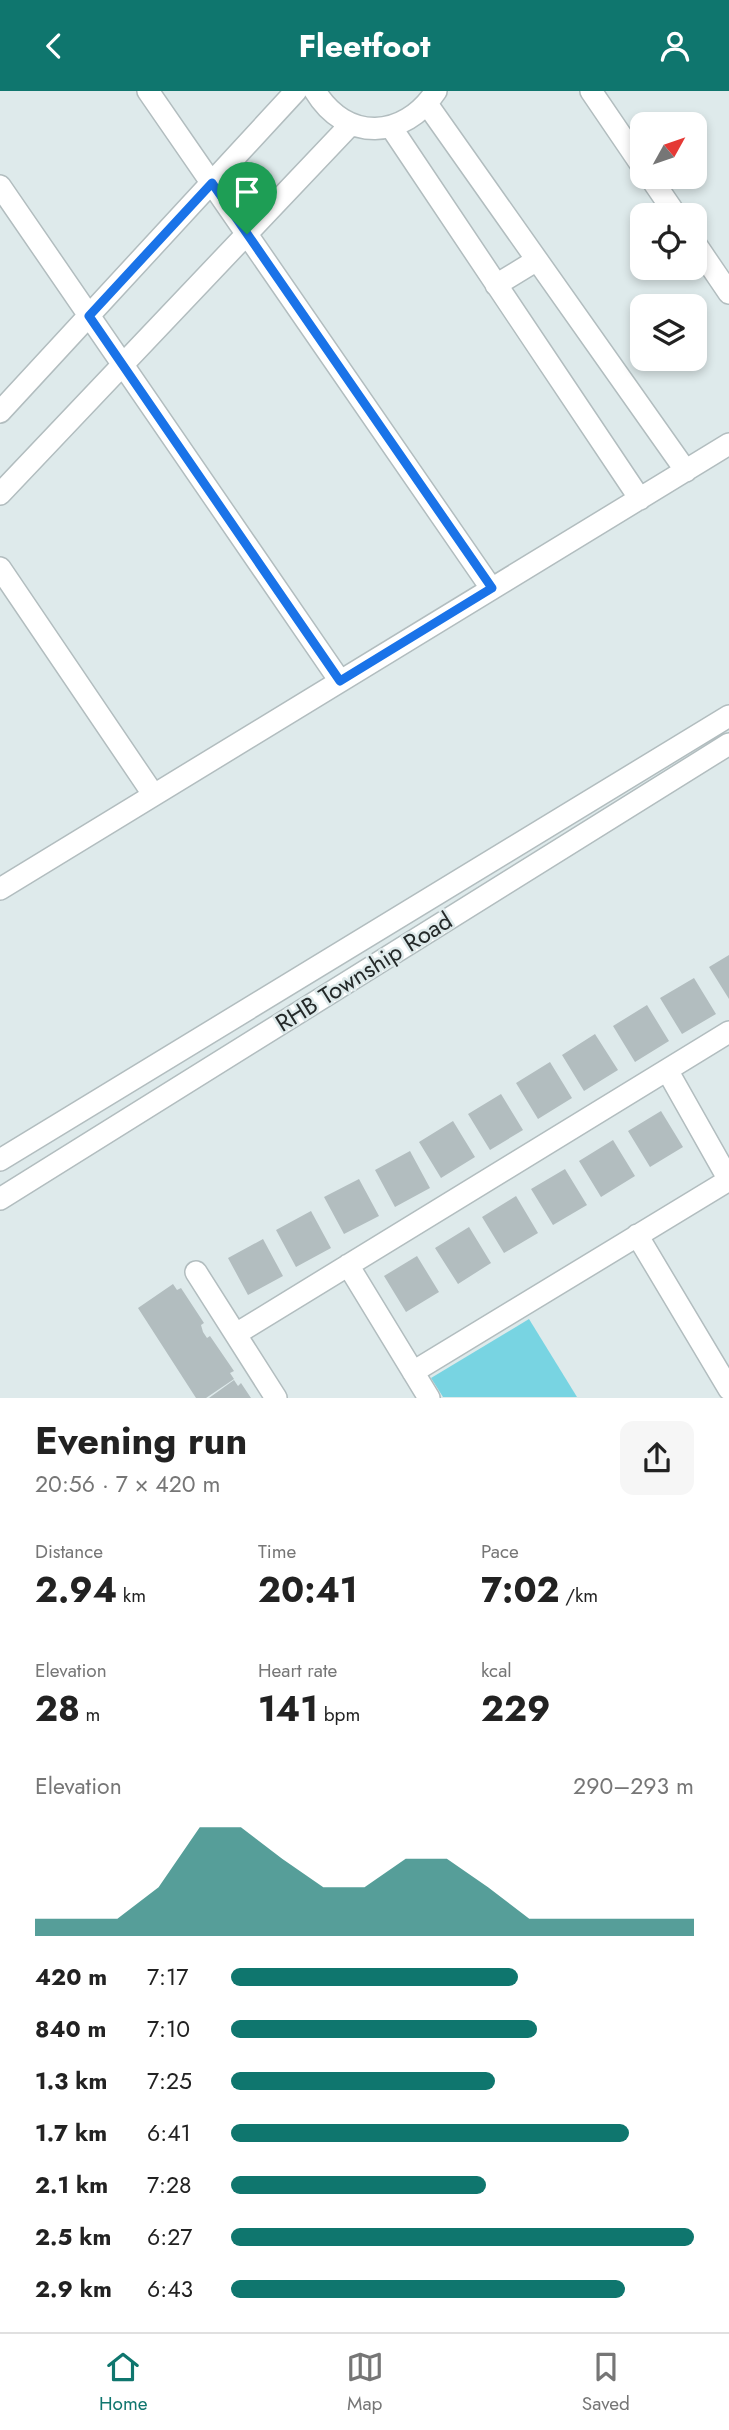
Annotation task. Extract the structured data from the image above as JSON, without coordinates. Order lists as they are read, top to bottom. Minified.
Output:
{"streets":{"street":["RHB Township Road"]},"north":"top right","page":{"header":"Fleetfoot","heading":["Evening run","20:56 · 7 × 420 m"],"stats":[["Distance","2.94 km"],["Time","20:41"],["Pace","7:02 /km"],["Elevation","28 m"],["Heart rate","141 bpm"],["kcal","229"]],"chart":["Elevation","290–293 m"],"list":[{"name":"420 m","note":"7:17"},{"name":"840 m","note":"7:10"},{"name":"1.3 km","note":"7:25"},{"name":"1.7 km","note":"6:41"},{"name":"2.1 km","note":"7:28"},{"name":"2.5 km","note":"6:27"},{"name":"2.9 km","note":"6:43"}],"tabs":["Home","Map","Saved"]}}
